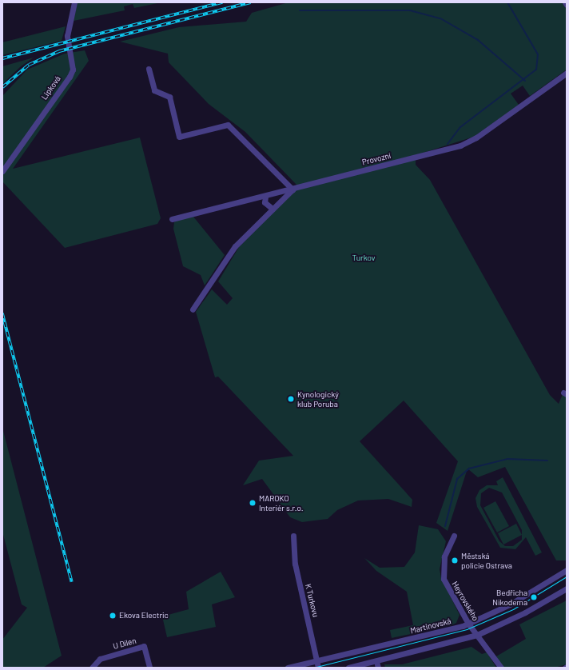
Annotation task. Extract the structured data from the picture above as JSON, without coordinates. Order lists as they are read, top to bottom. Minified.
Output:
{"streets":{"street":["Lipková","Provozní","K Turkovu","Heyrovského","Martinovská","U Dílen"]},"crossings":[["K Turkovu","Martinovská"],["Heyrovského","Martinovská"]],"parks":["Turkov"],"places":["Kynologický klub Poruba","MAROKO Interiér s.r.o.","Městská policie Ostrava","Bedřicha Nikodema","Ekova Electric"]}
